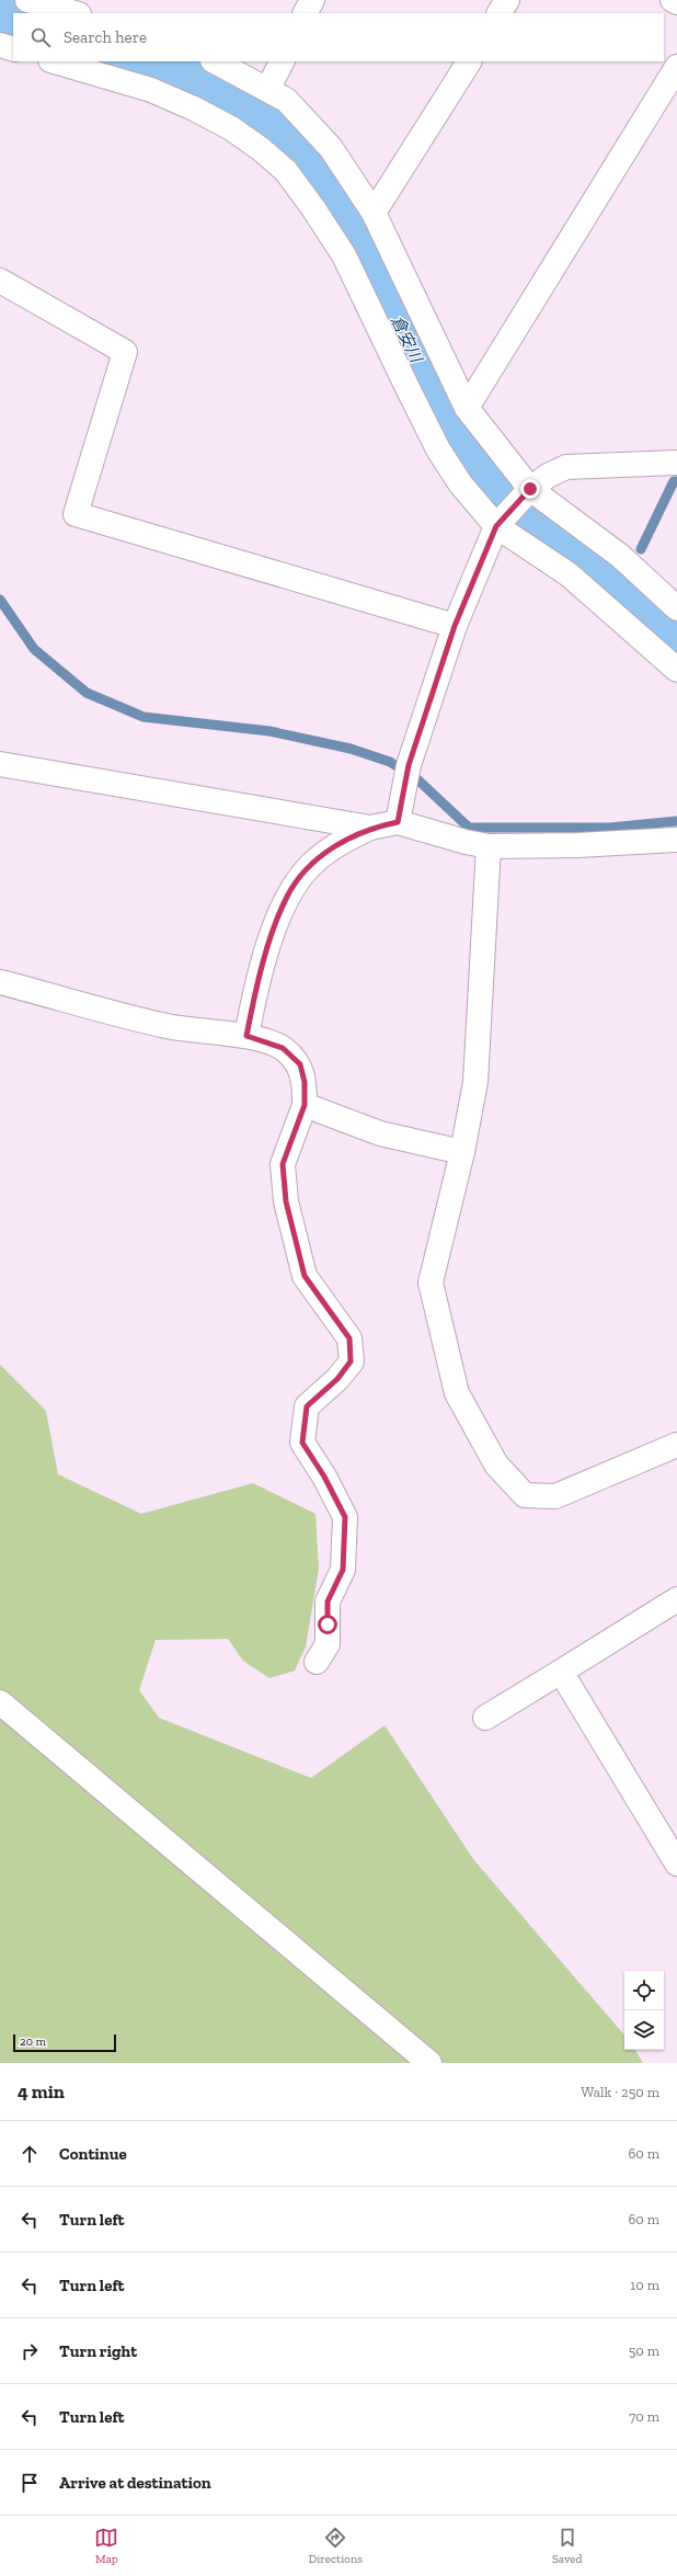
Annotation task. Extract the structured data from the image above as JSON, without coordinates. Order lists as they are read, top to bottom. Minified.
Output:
{"water":["倉安川"],"scale_bar":"20 m","page":{"search":"Search here","scale":"20 m","heading":["4 min","Walk · 250 m"],"list":[["Continue","60 m"],["Turn left","60 m"],["Turn left","10 m"],["Turn right","50 m"],["Turn left","70 m"],"Arrive at destination"],"nav":["Map","Directions","Saved"]}}
